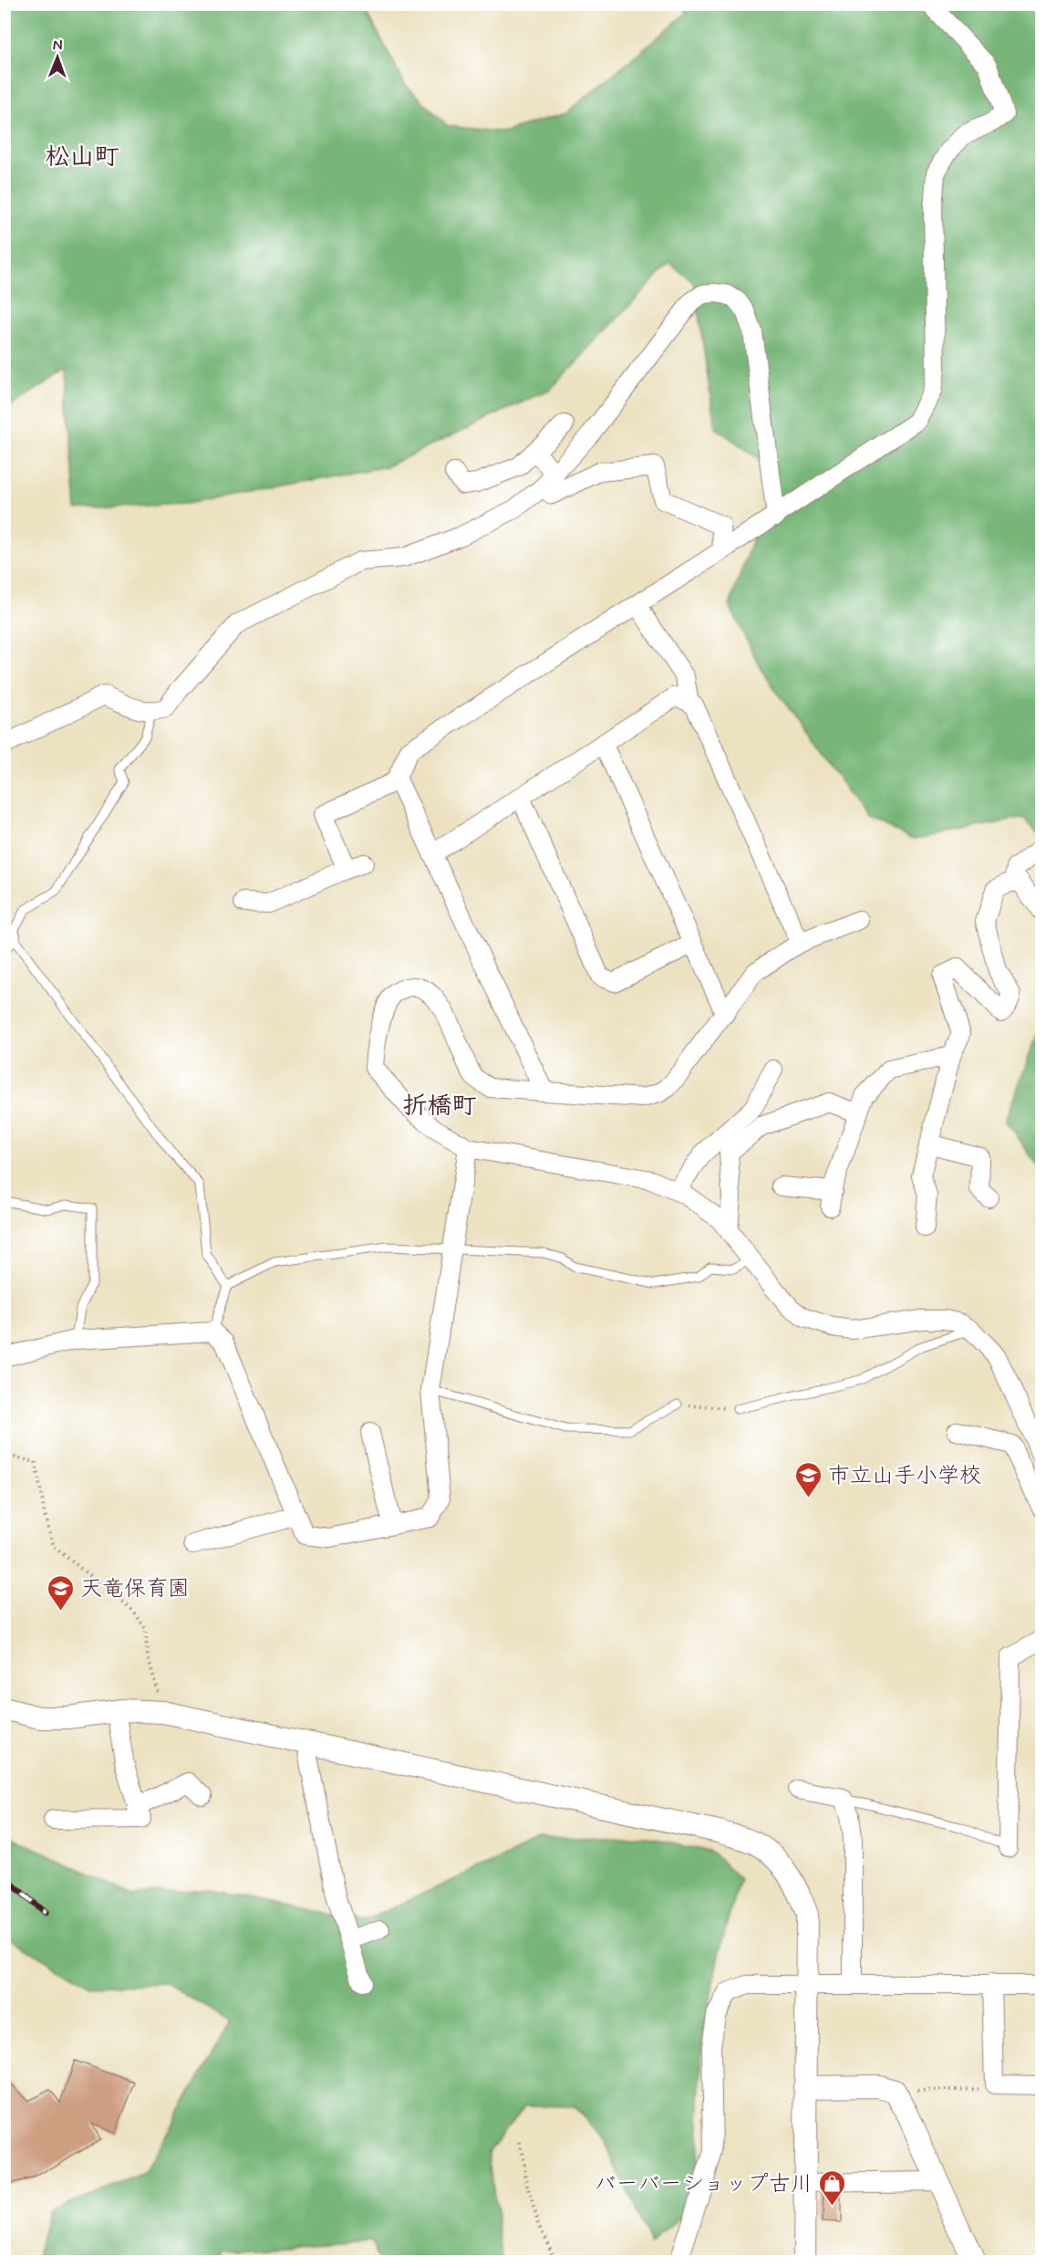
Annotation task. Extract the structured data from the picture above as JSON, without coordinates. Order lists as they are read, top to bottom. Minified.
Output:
{"districts":["松山町","折橋町"],"places":{"school or university":["市立山手小学校","天竜保育園"],"shop":["バーバーショップ古川"]},"north":"top"}
